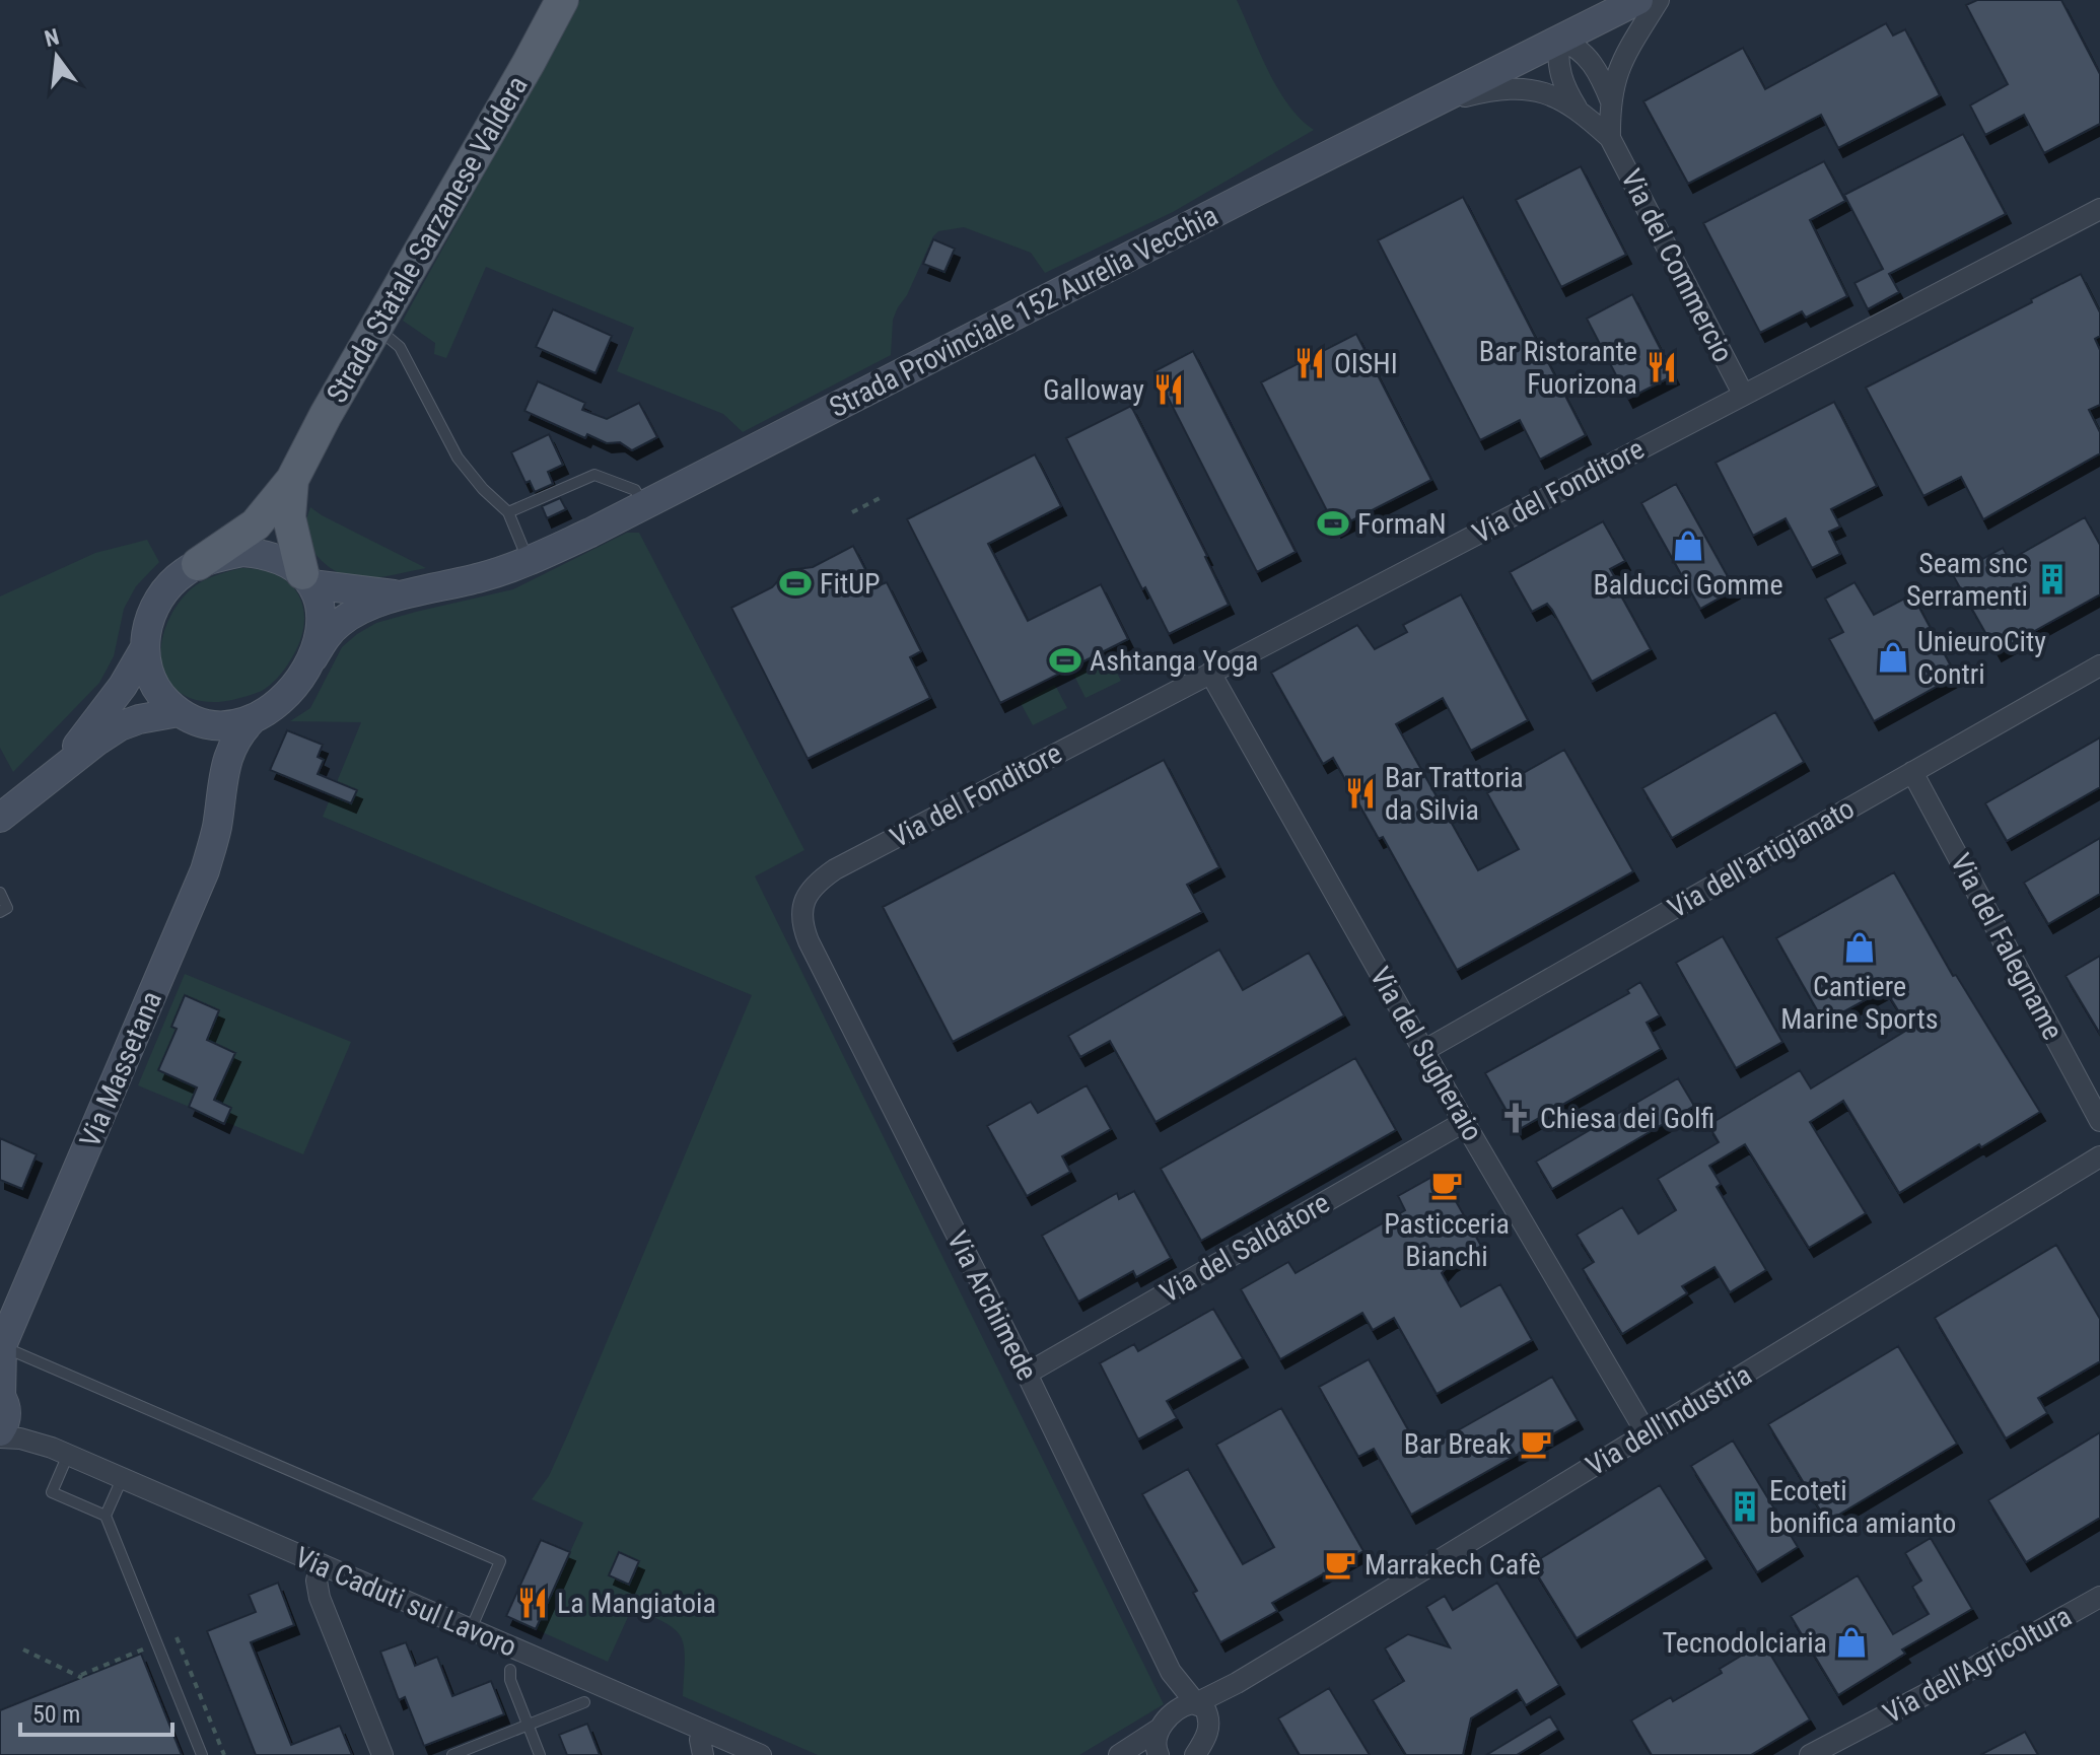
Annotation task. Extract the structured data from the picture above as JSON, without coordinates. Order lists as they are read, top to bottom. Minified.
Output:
{"streets":{"main road":["Strada Statale Sarzanese Valdera","Strada Provinciale 152 Aurelia Vecchia","Via Massetana"],"street":["Via del Commercio","Via del Fonditore","Via dell'artigianato","Via del Falegname","Via del Sugheraio","Via del Saldatore","Via Archimede","Via dell'Industria","Via Caduti sul Lavoro","Via dell'Agricoltura"]},"crossings":[["Strada Statale Sarzanese Valdera","Strada Provinciale 152 Aurelia Vecchia"],["Strada Statale Sarzanese Valdera","Via Massetana"],["Via del Commercio","Strada Provinciale 152 Aurelia Vecchia"],["Via del Commercio","Via del Fonditore"],["Strada Provinciale 152 Aurelia Vecchia","Via Massetana"],["Via del Fonditore","Via del Sugheraio"],["Via del Fonditore","Via Archimede"],["Via dell'artigianato","Via del Falegname"],["Via dell'artigianato","Via del Sugheraio"],["Via del Sugheraio","Via del Saldatore"],["Via del Sugheraio","Via dell'Industria"],["Via Massetana","Via Caduti sul Lavoro"],["Via del Saldatore","Via Archimede"],["Via Archimede","Via dell'Industria"]],"places":{"restaurant":["OISHI","Bar Ristorante Fuorizona","Galloway","Bar Trattoria da Silvia","La Mangiatoia"],"sports":["FormaN","FitUP","Ashtanga Yoga"],"shop":["Balducci Gomme","UnieuroCity Contri","Cantiere Marine Sports","Tecnodolciaria"],"building":["Seam snc Serramenti","Ecoteti bonifica amianto"],"church":["Chiesa dei Golfi"],"cafe":["Pasticceria Bianchi","Bar Break","Marrakech Cafè"]},"scale_bar":"50 m","north":"top"}
